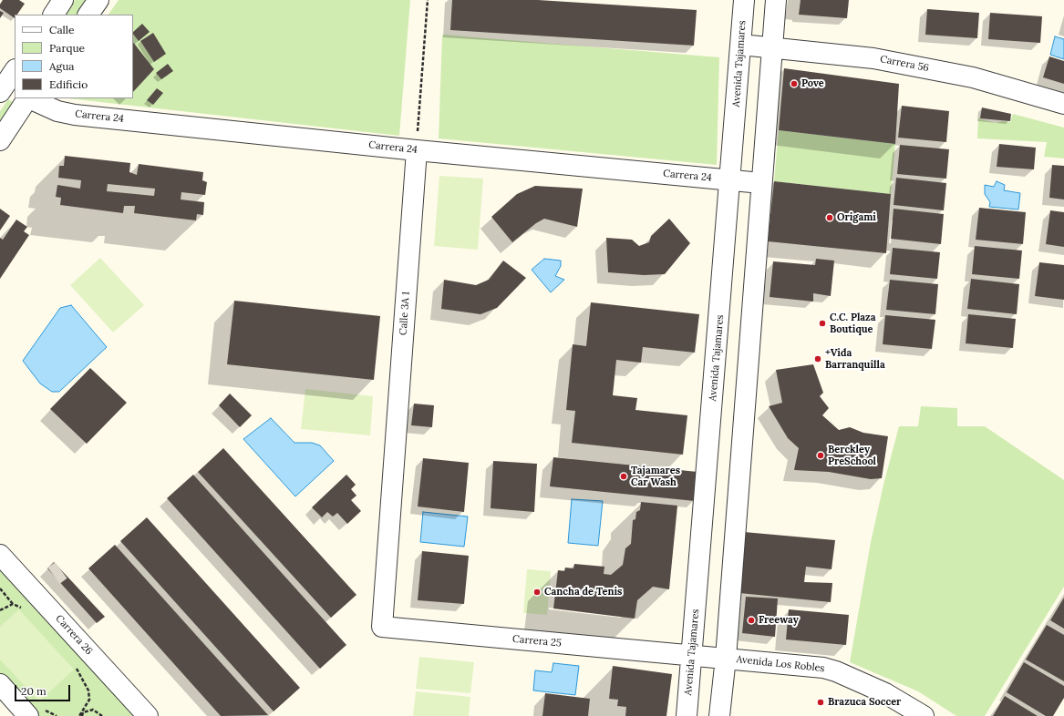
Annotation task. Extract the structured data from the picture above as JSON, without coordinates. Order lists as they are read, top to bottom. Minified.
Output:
{"streets":{"street":["Avenida Tajamares","Carrera 56","Carrera 24","Calle 3A 1","Carrera 26","Carrera 25","Avenida Los Robles"]},"crossings":[["Avenida Tajamares","Carrera 56"],["Avenida Tajamares","Carrera 24"],["Avenida Tajamares","Carrera 25"],["Avenida Tajamares","Avenida Los Robles"],["Carrera 24","Calle 3A 1"],["Calle 3A 1","Carrera 25"],["Carrera 25","Avenida Los Robles"]],"places":["Pove","Origami","C.C. Plaza Boutique","+Vida Barranquilla","Berckley PreSchool","Tajamares Car Wash","Cancha de Tenis","Freeway","Brazuca Soccer"],"legend":["Calle","Parque","Agua","Edificio"],"scale_bar":"20 m"}
